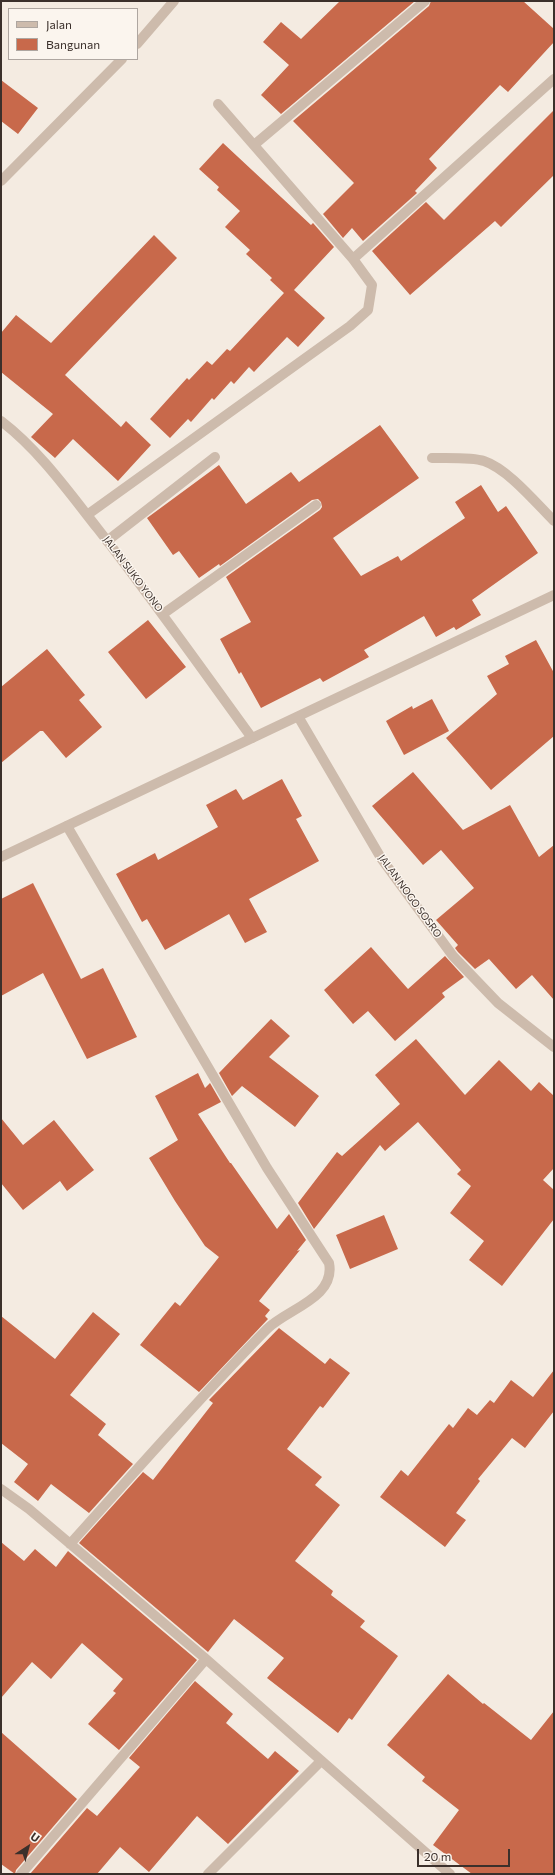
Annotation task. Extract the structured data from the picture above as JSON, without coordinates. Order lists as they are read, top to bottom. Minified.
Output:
{"streets":{"street":["JALAN SUKO YONO","JALAN NOGO SOSRO"]},"legend":["Jalan","Bangunan"],"scale_bar":"20 m","north":"top right"}
